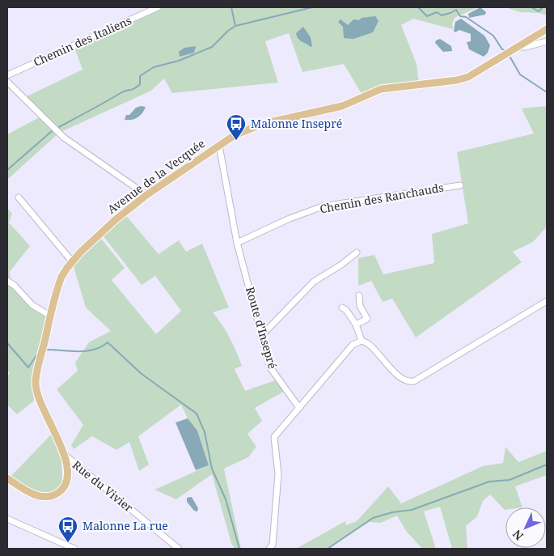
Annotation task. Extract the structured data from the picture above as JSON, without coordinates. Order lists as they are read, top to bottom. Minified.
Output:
{"streets":{"main road":["Avenue de la Vecquée"],"street":["Chemin des Italiens","Chemin des Ranchauds","Route d'Insepré","Rue du Vivier"]},"crossings":[["Avenue de la Vecquée","Route d'Insepré"],["Avenue de la Vecquée","Rue du Vivier"],["Chemin des Ranchauds","Route d'Insepré"]],"places":{"bus stop":["Malonne Insepré","Malonne La rue"]},"north":"bottom left"}
